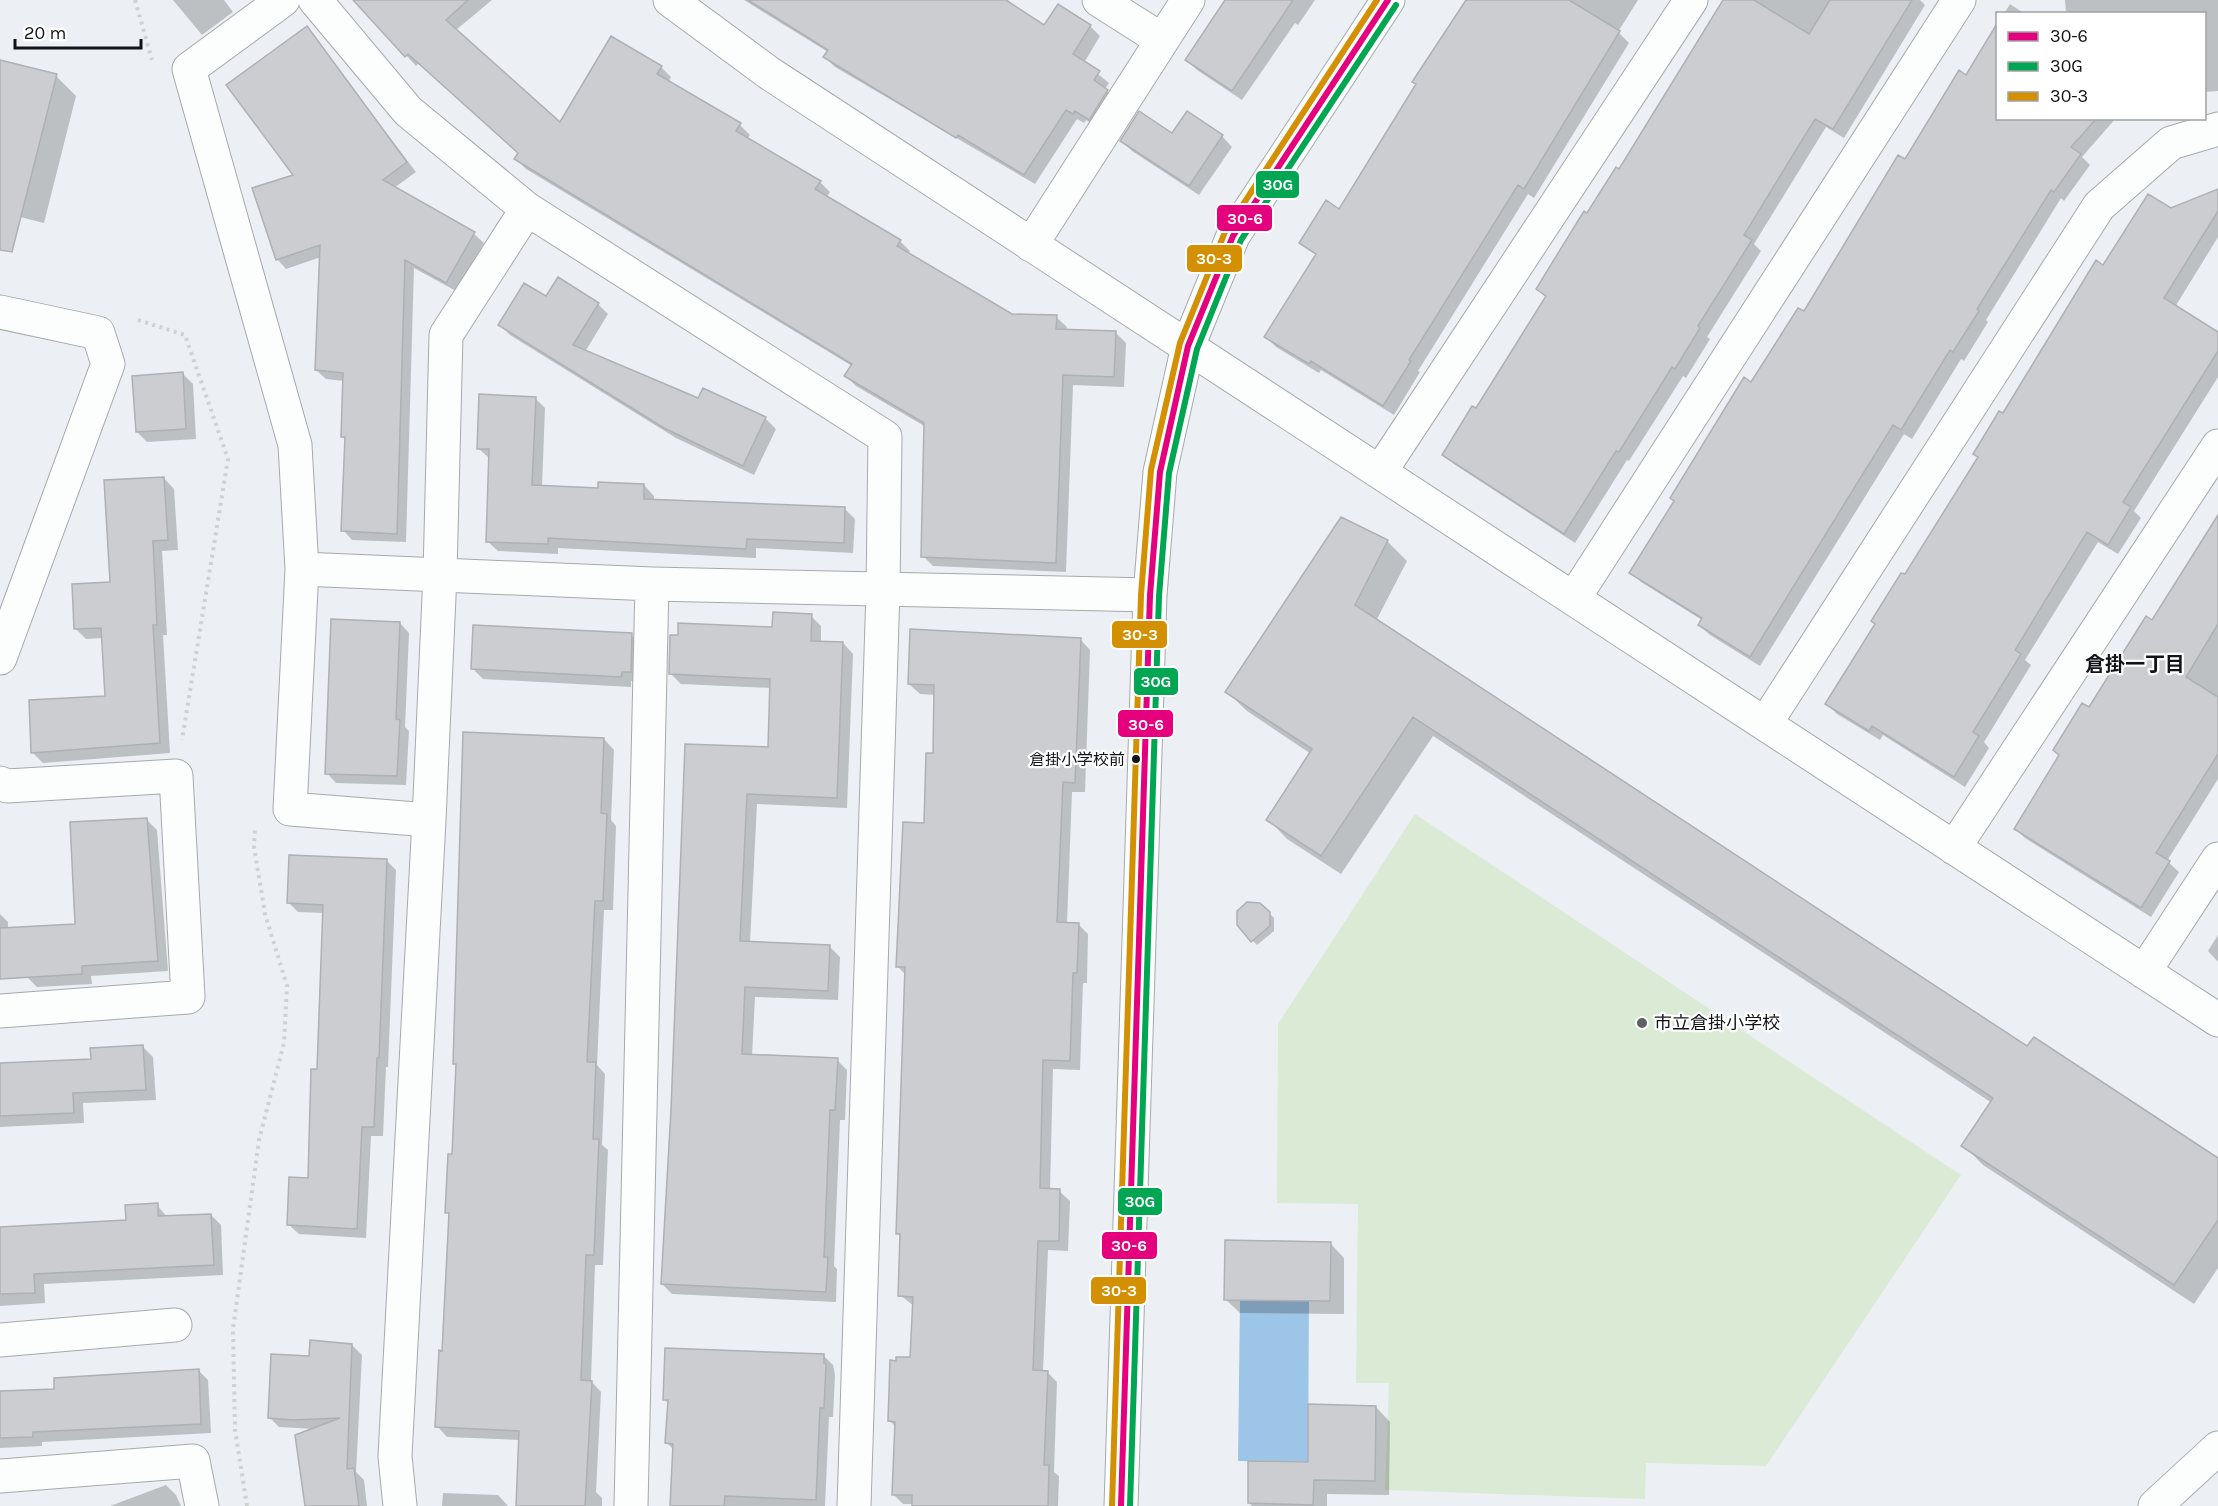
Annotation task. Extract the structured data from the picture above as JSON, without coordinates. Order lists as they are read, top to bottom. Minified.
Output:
{"districts":["倉掛一丁目"],"places":["倉掛小学校前","市立倉掛小学校"],"lines":["transit line 30-6","transit line 30-3","transit line 30G"],"legend":["30-6","30G","30-3"],"scale_bar":"20 m"}
